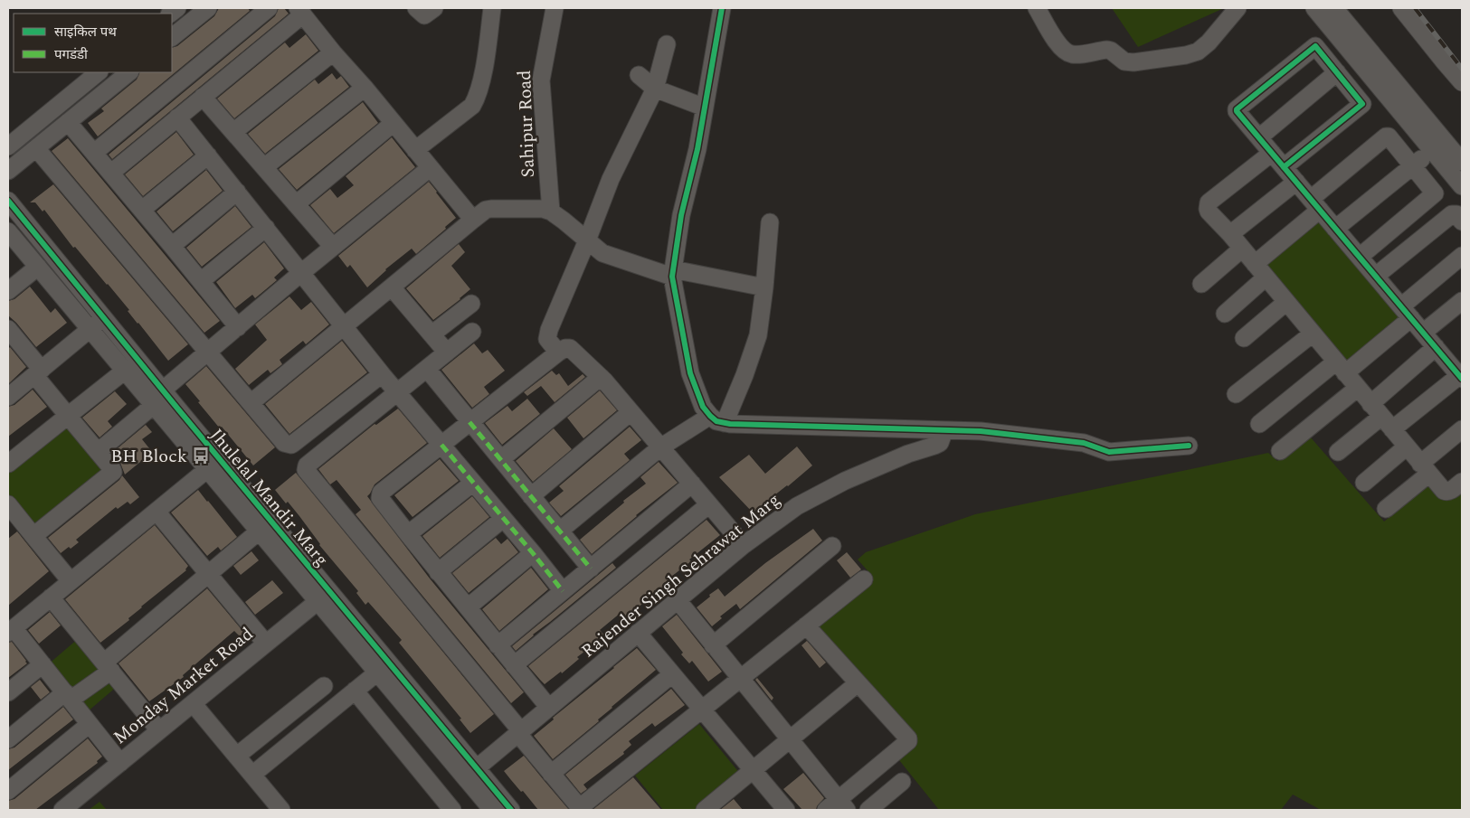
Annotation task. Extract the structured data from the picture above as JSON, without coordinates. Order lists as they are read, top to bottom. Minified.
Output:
{"streets":{"street":["Sahipur Road","Jhulelal Mandir Marg","Rajender Singh Sehrawat Marg","Monday Market Road"]},"crossings":[["Jhulelal Mandir Marg","Rajender Singh Sehrawat Marg"],["Jhulelal Mandir Marg","Monday Market Road"]],"places":{"bus stop":["BH Block"]},"legend":["साइकिल पथ","पगडंडी"]}
